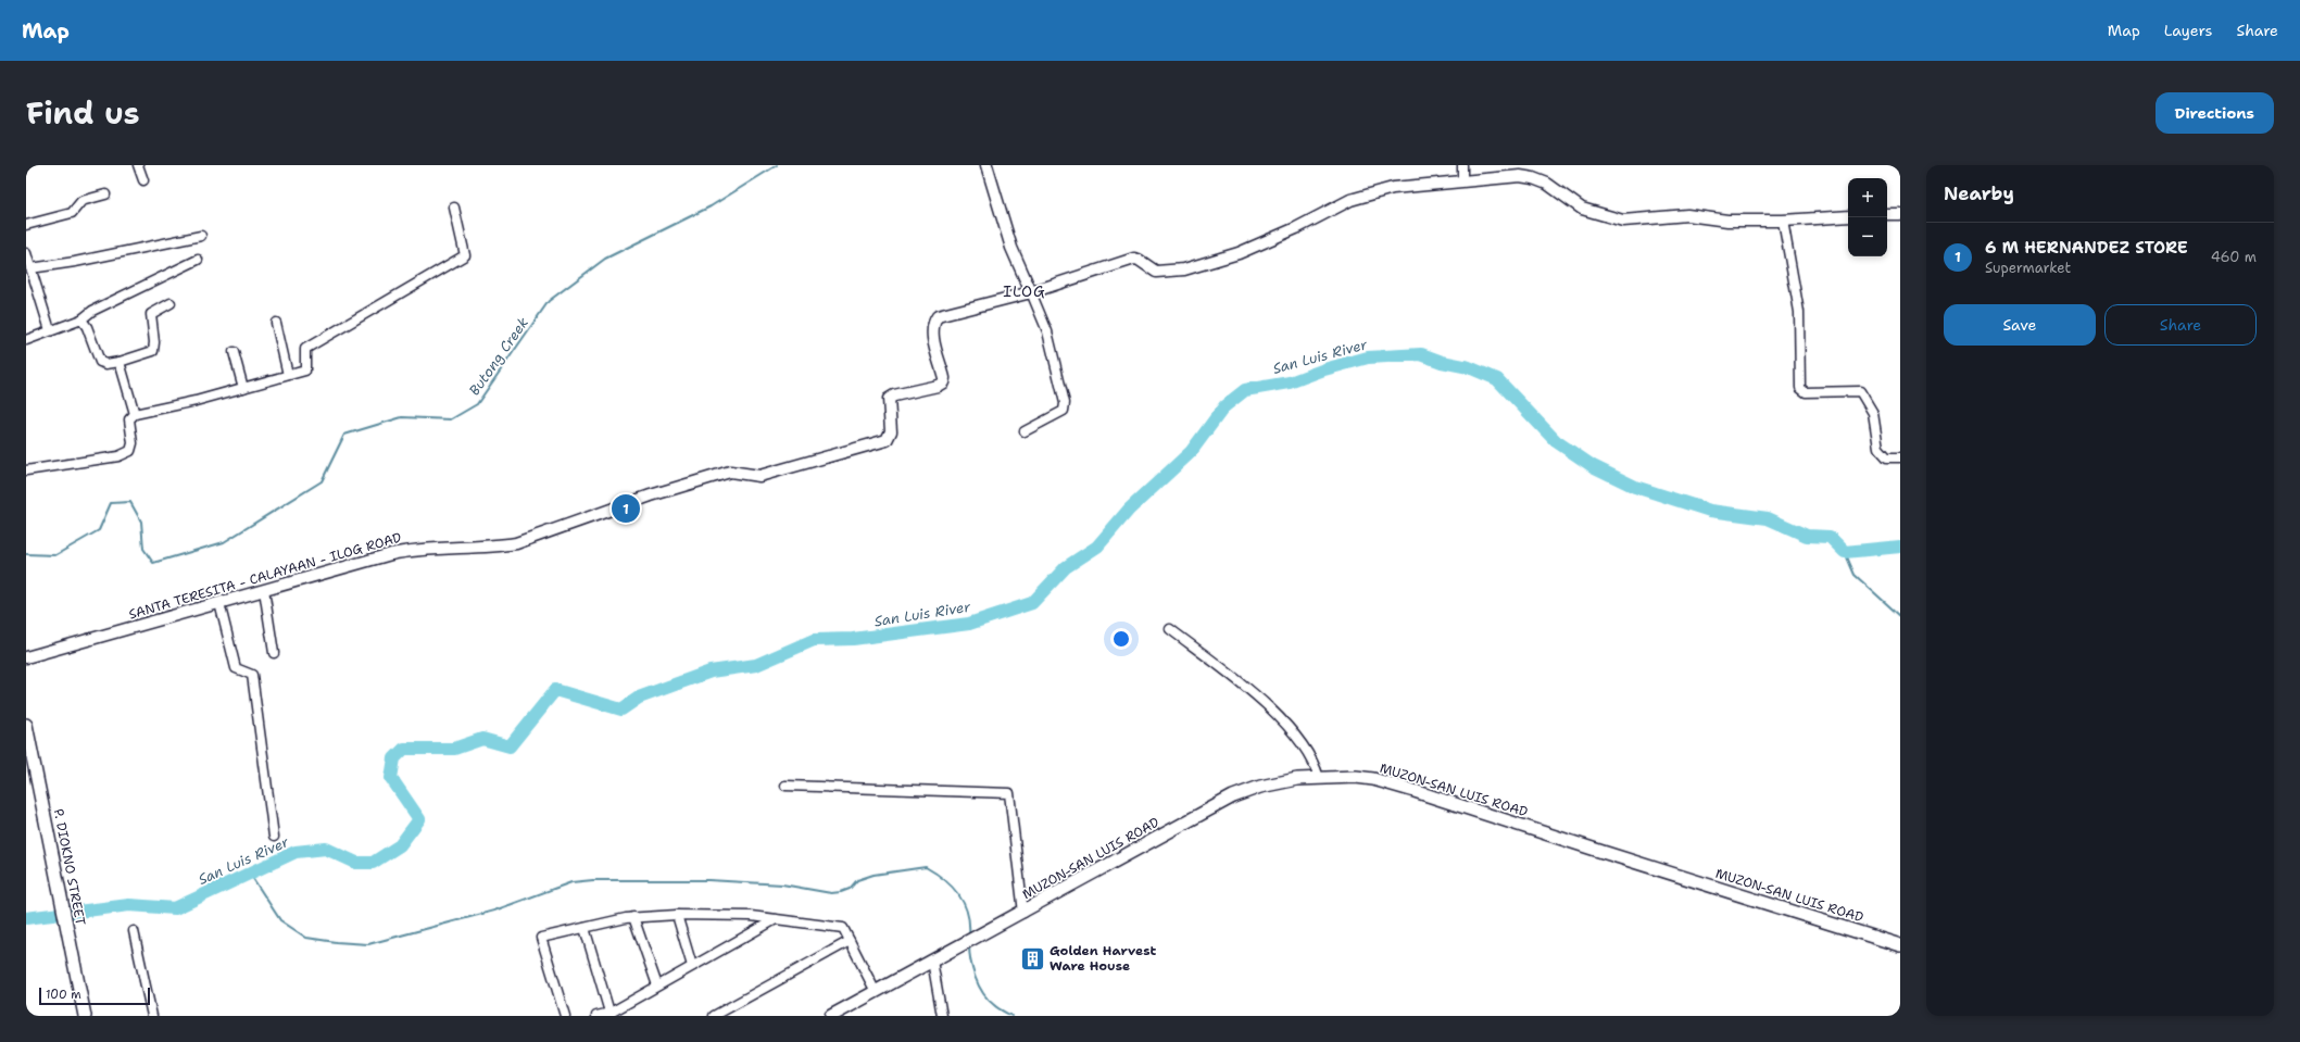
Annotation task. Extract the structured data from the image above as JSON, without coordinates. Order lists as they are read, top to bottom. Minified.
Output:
{"streets":{"main road":["MUZON-SAN LUIS ROAD","P. DIOKNO STREET"],"street":["SANTA TERESITA - CALAYAAN - ILOG ROAD"]},"districts":["ILOG"],"water":["Butong Creek","San Luis River"],"places":{"building":["Golden Harvest Ware House"]},"scale_bar":"100 m","page":{"header":"Map","nav":["Map","Layers","Share"],"title":"Find us","buttons":["Directions",["Save","Share"]],"heading":"Nearby","map_buttons":["+","−"],"list":[{"mark":"1","name":"6 M HERNANDEZ STORE","note":"Supermarket","value":"460 m"}],"pins":"1","scale":"100 m"}}
